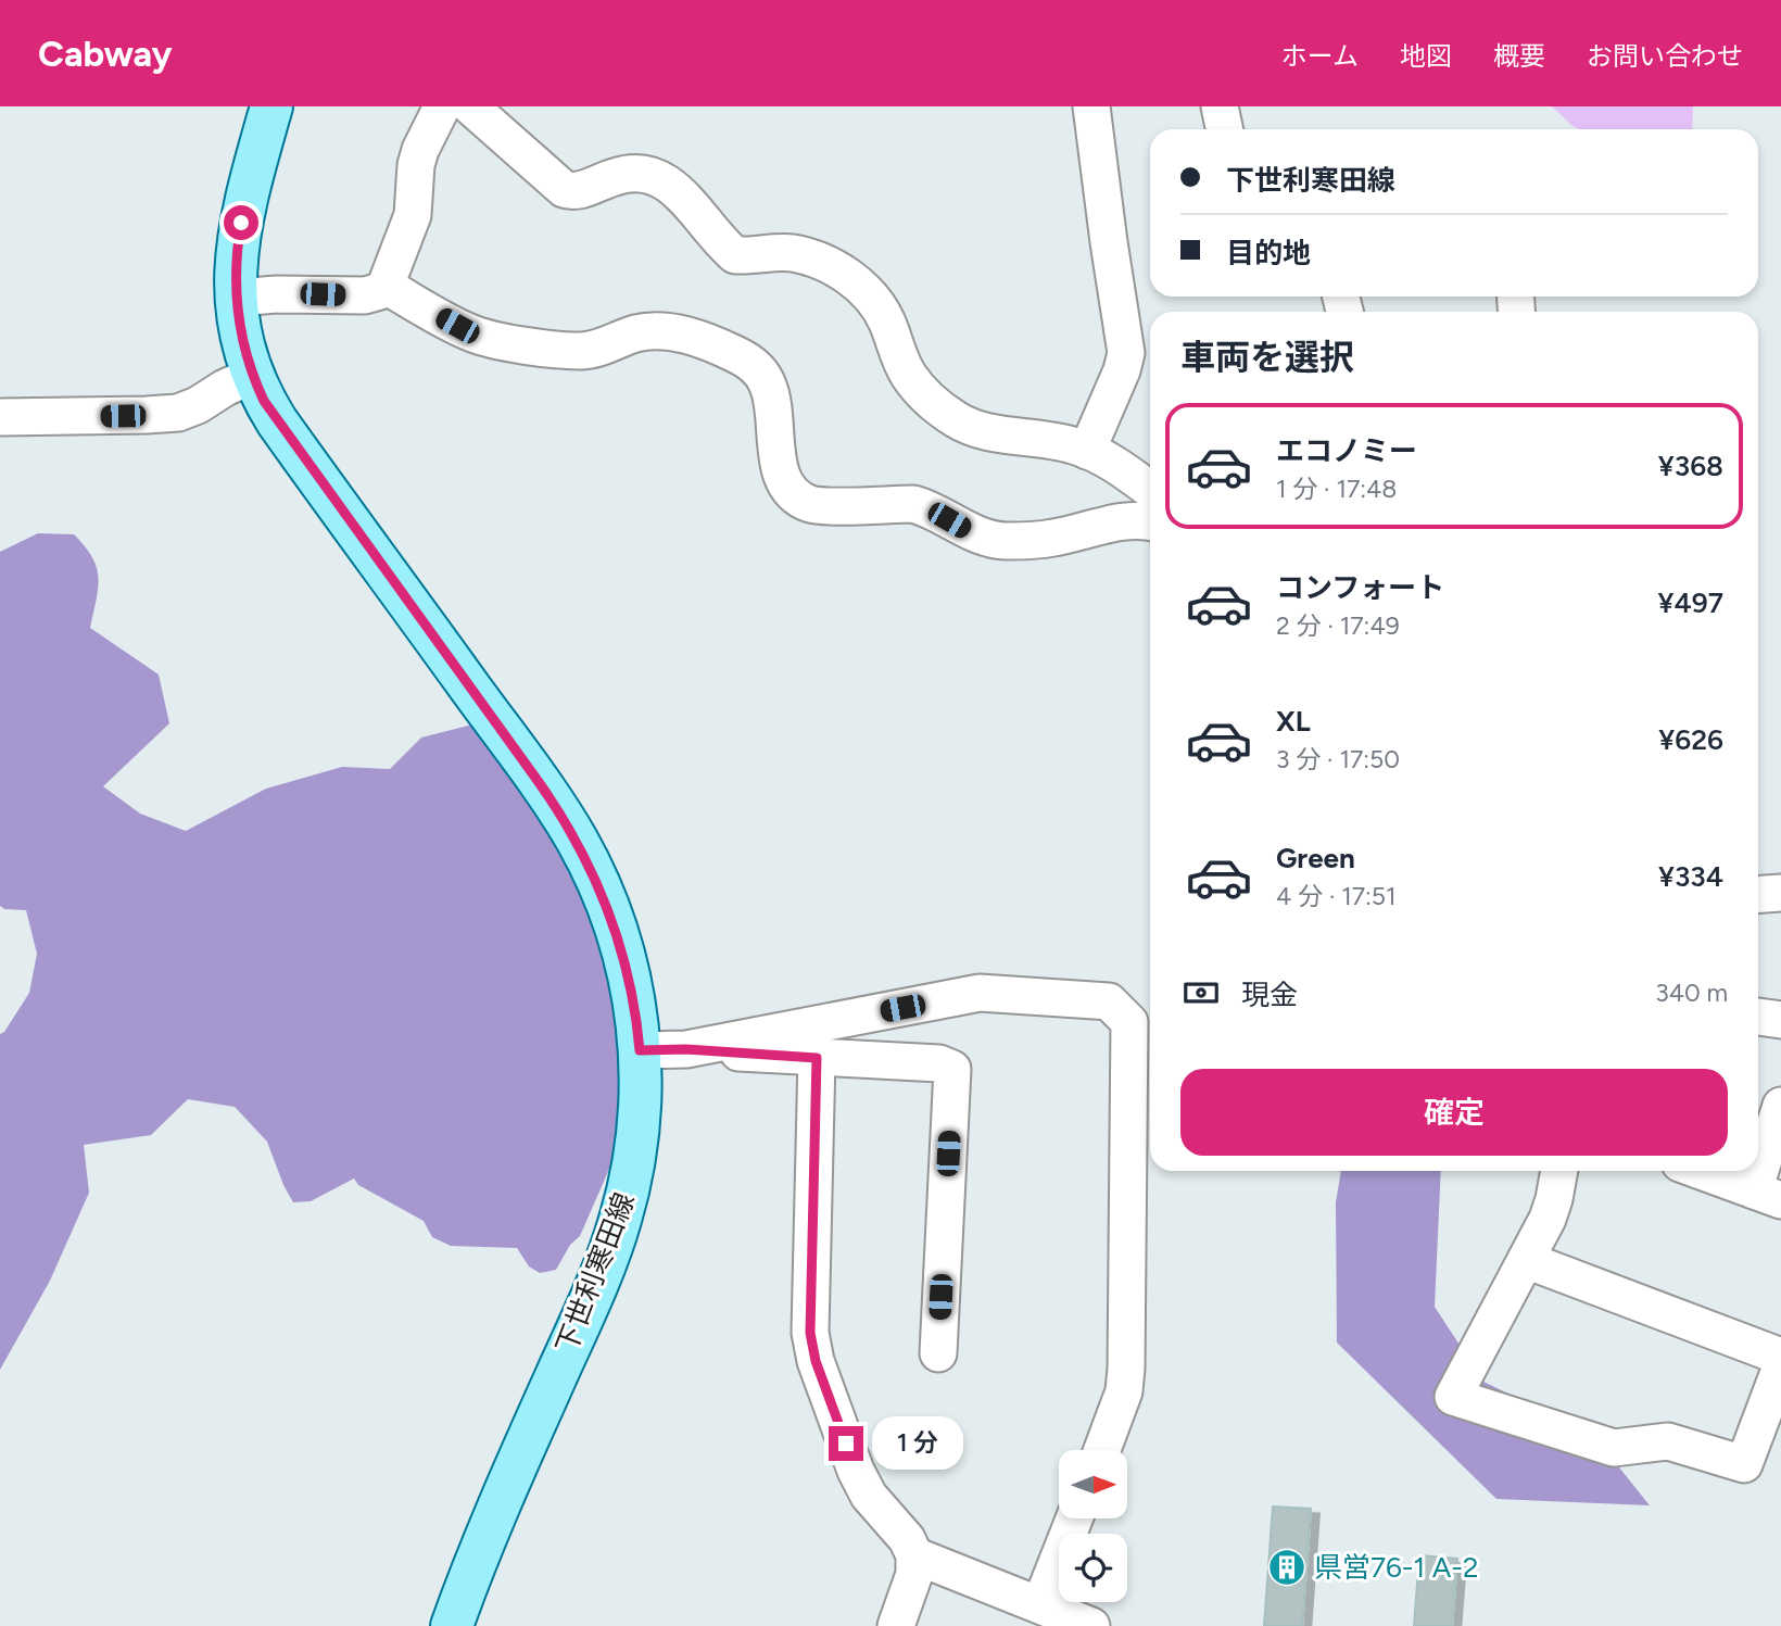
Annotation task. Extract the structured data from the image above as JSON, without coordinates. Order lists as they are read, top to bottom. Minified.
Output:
{"streets":{"main road":["下世利寒田線"]},"places":{"building":["県営76-1 A-2"]},"north":"right","page":{"header":"Cabway","nav":["ホーム","地図","概要","お問い合わせ"],"banner":["下世利寒田線","目的地"],"heading":"車両を選択","list":[{"name":"エコノミー","note":"1 分 · 17:48","value":"¥368"},{"name":"コンフォート","note":"2 分 · 17:49","value":"¥497"},{"name":"XL","note":"3 分 · 17:50","value":"¥626"},{"name":"Green","note":"4 分 · 17:51","value":"¥334"}],"pay":["現金","340 m"],"buttons":"確定","bubble":"1 分"}}
